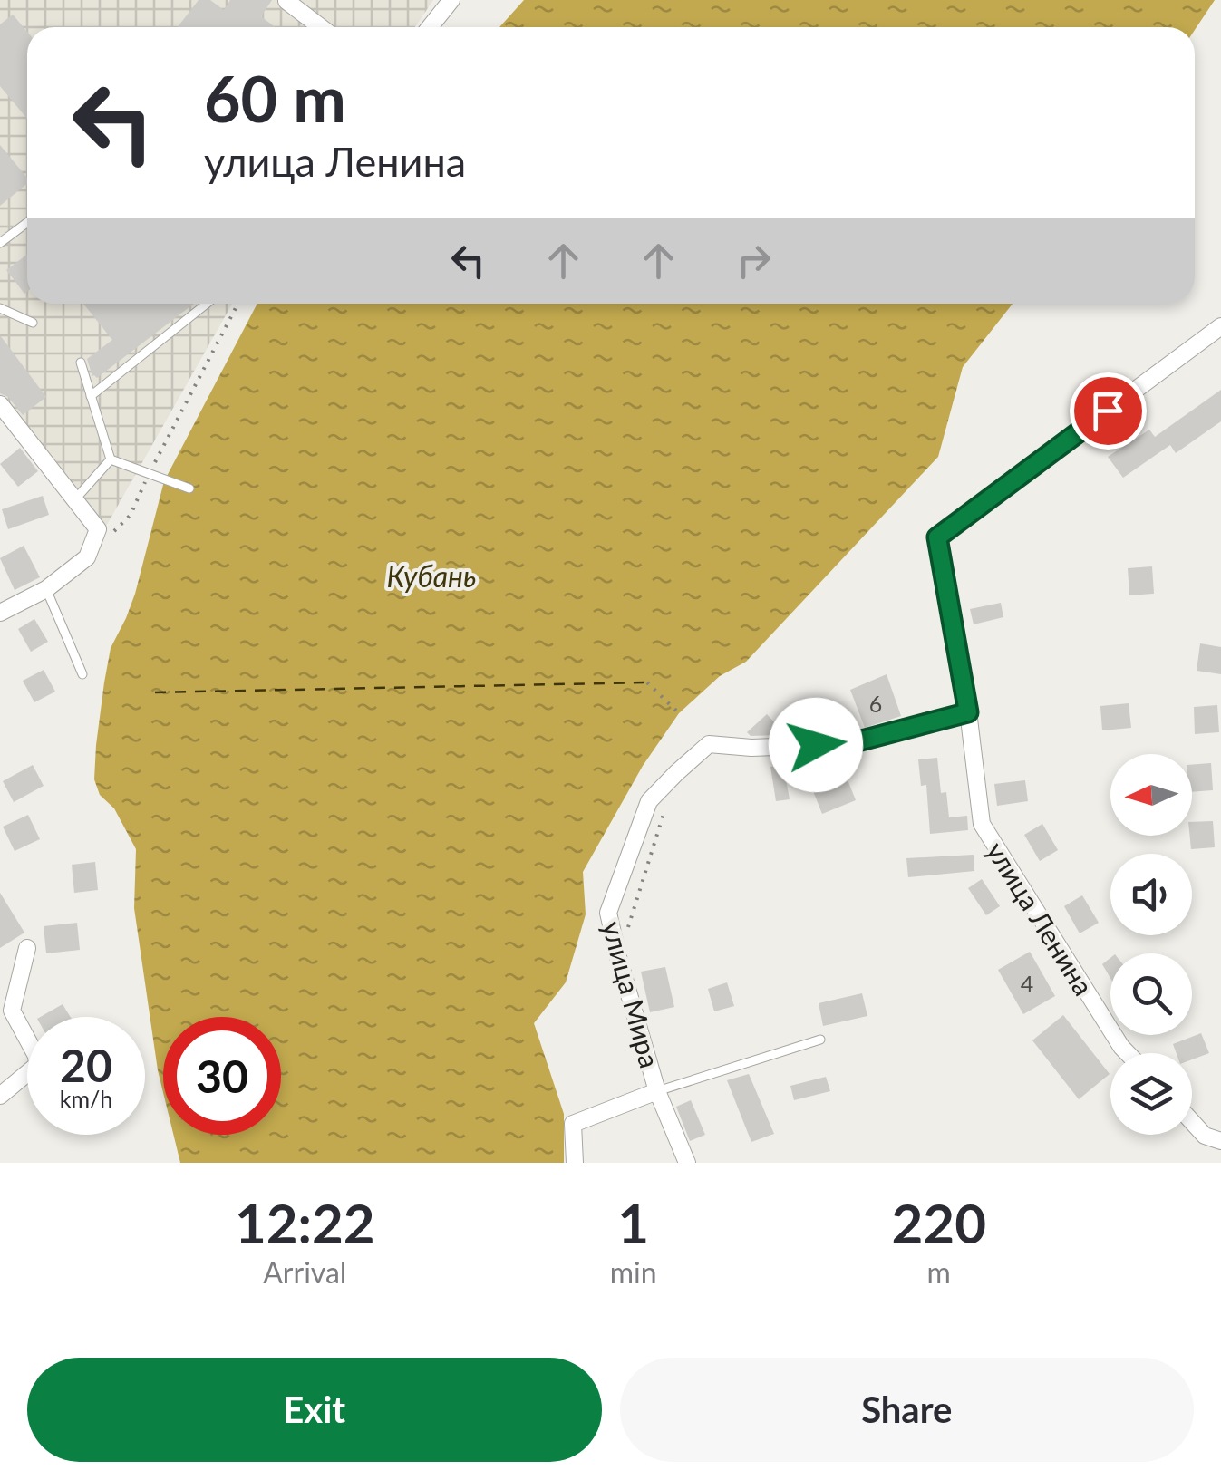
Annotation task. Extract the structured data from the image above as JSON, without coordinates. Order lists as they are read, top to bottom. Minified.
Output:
{"streets":{"street":["улица Ленина","улица Мира"]},"crossings":[["улица Ленина","улица Мира"]],"water":["Кубань"],"house_numbers":["6","4"],"north":"left","page":{"turn":["60 m","улица Ленина"],"speed":"20 km/h","limit":"30","eta":["12:22","Arrival","1","min","220","m"],"buttons":["Exit","Share"]}}
